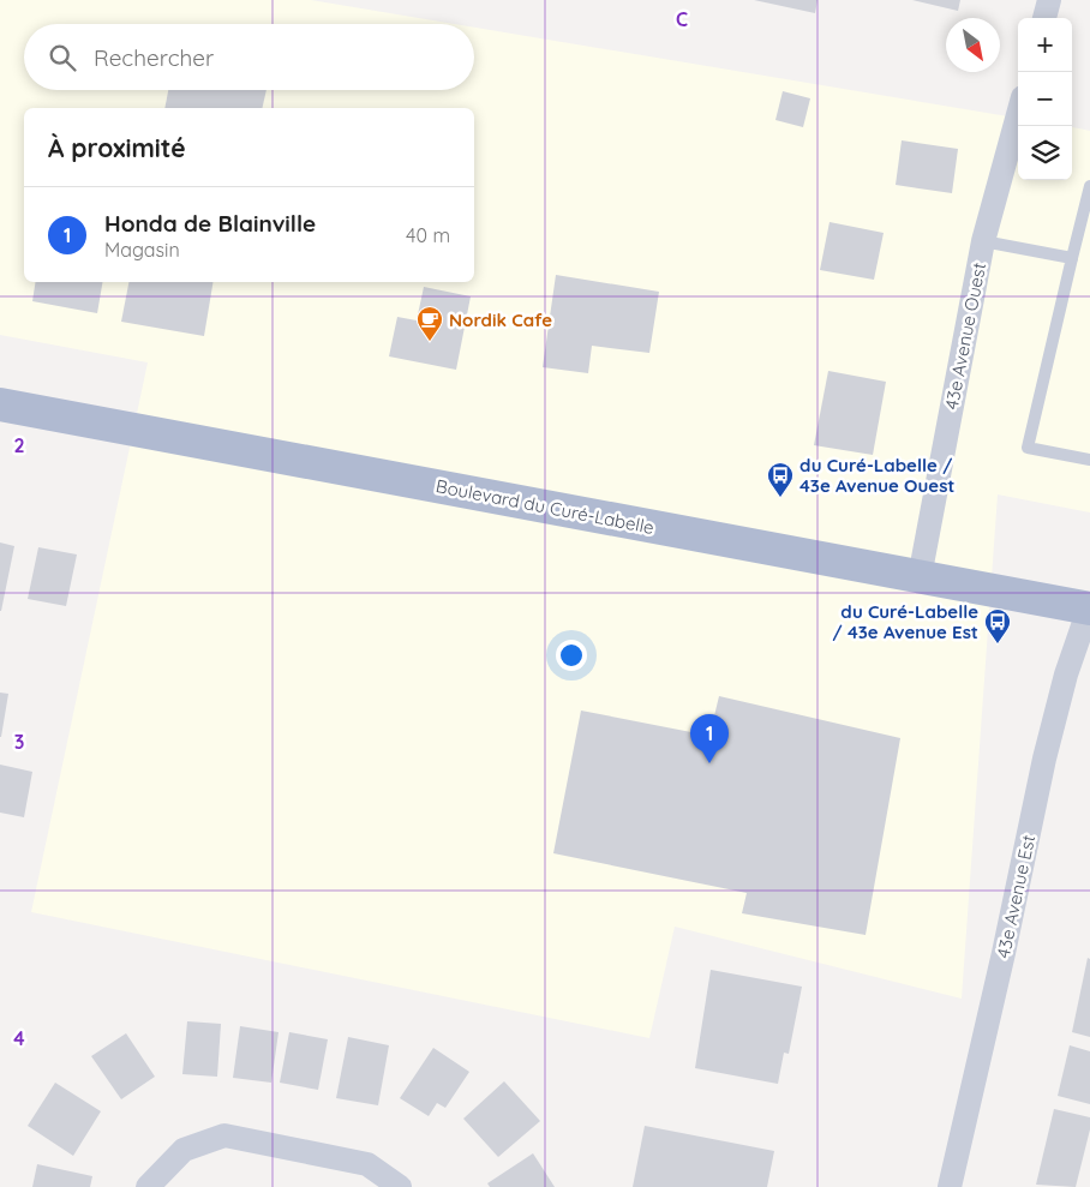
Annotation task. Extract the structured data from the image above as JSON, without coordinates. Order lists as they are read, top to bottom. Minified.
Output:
{"streets":{"main road":["Boulevard du Curé-Labelle"],"street":["43e Avenue Ouest","43e Avenue Est"]},"crossings":[["43e Avenue Ouest","Boulevard du Curé-Labelle"],["Boulevard du Curé-Labelle","43e Avenue Est"]],"places":{"cafe":["Nordik Cafe"],"bus stop":["du Curé-Labelle / 43e Avenue Ouest","du Curé-Labelle / 43e Avenue Est"]},"north":"bottom right","page":{"map_buttons":["+","−"],"search":"Rechercher","heading":"À proximité","list":[{"mark":"1","name":"Honda de Blainville","note":"Magasin","value":"40 m"}],"pins":"1"},"grid":{"columns":["C"],"rows":["2","3","4"]}}
